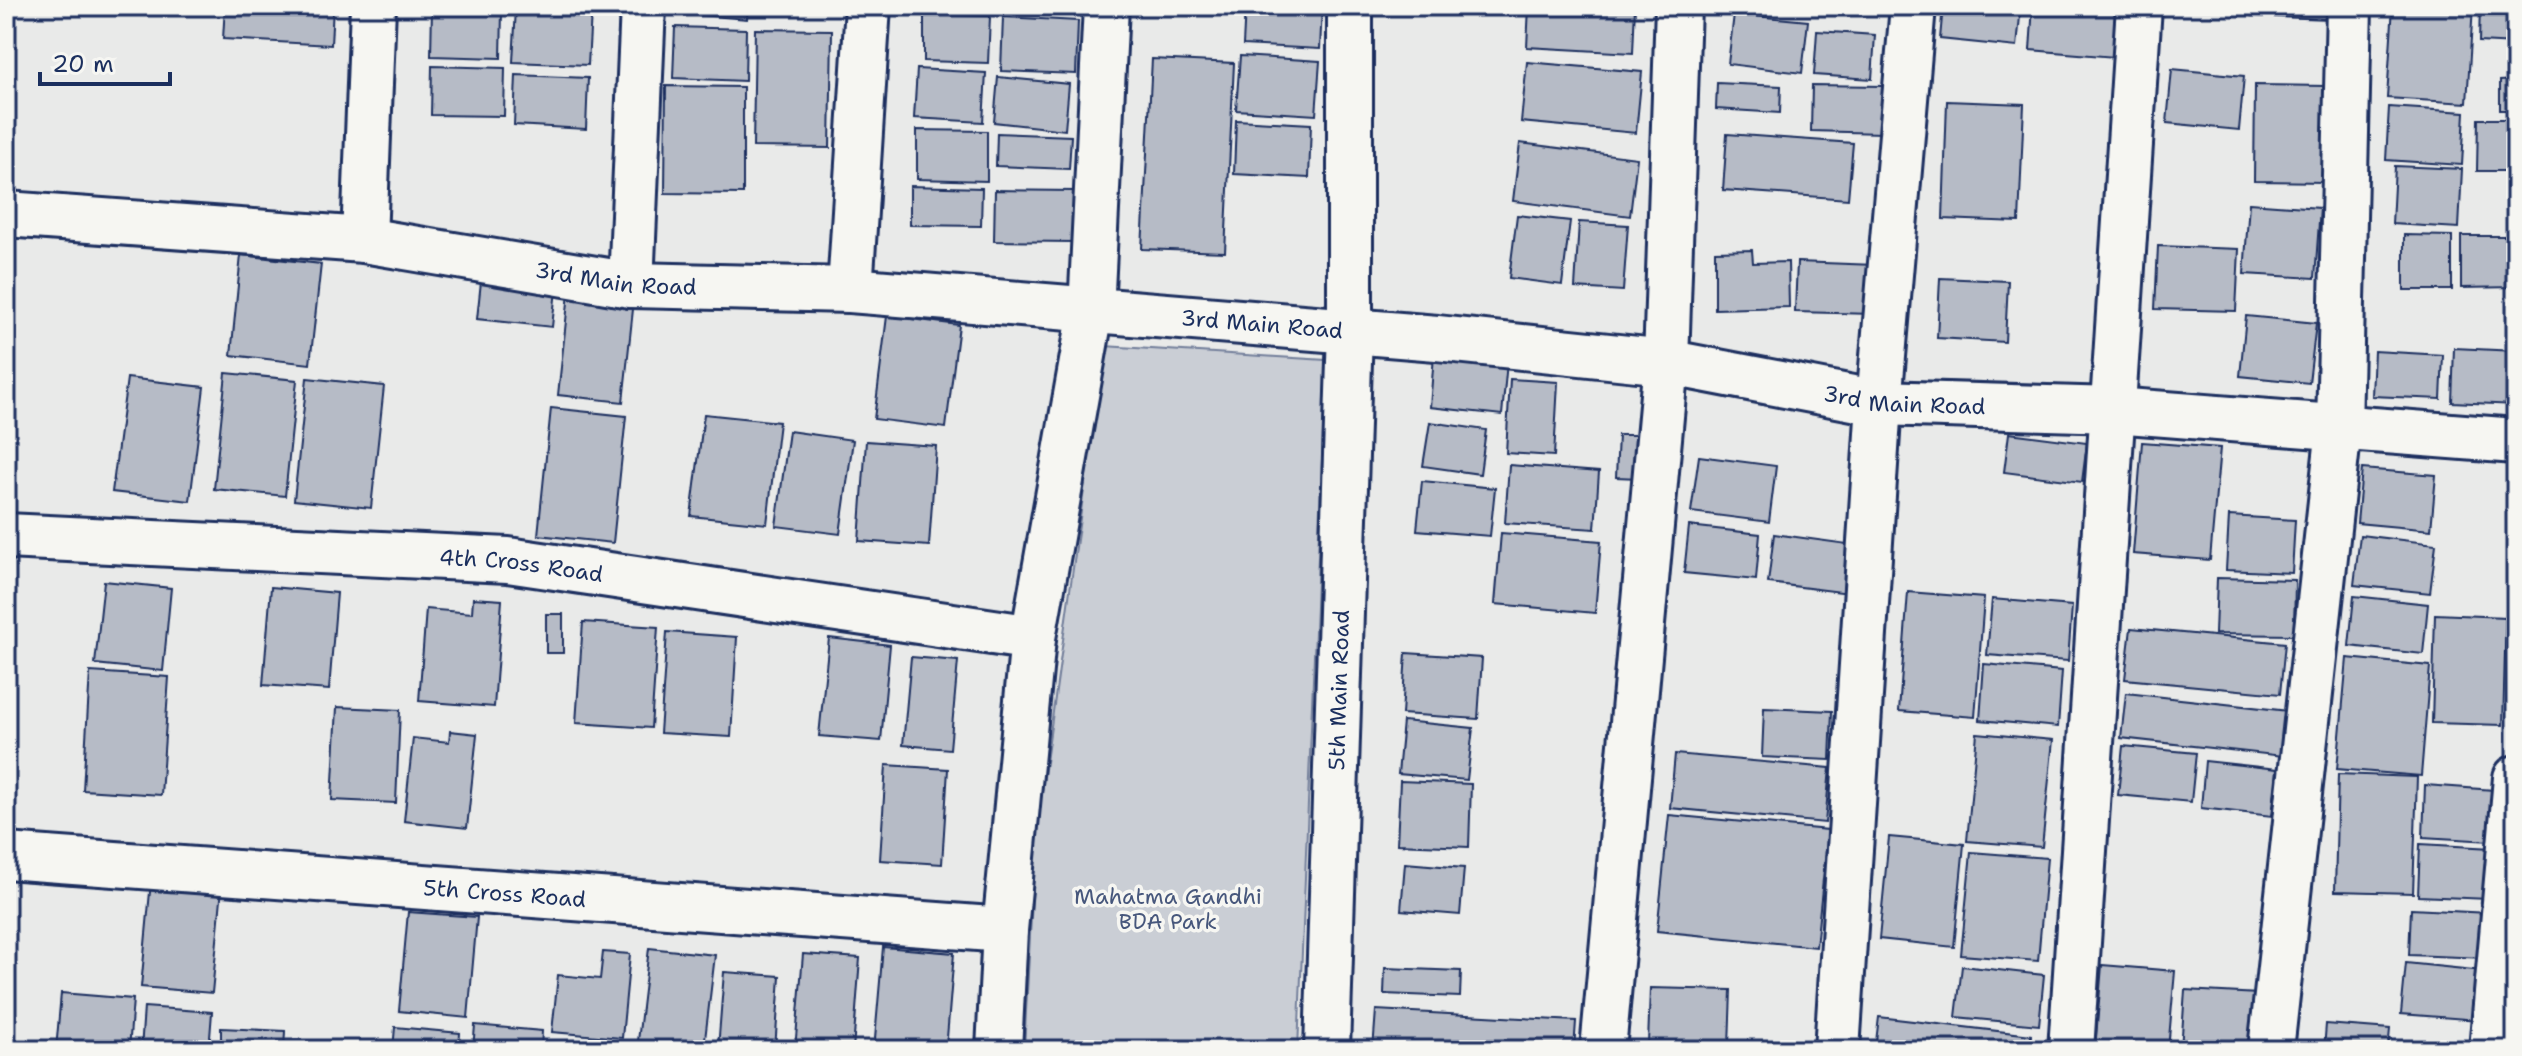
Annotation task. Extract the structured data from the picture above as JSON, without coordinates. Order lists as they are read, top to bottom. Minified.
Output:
{"streets":{"street":["3rd Main Road","4th Cross Road","5th Main Road","5th Cross Road"]},"crossings":[["3rd Main Road","5th Main Road"]],"parks":["Mahatma Gandhi BDA Park"],"scale_bar":"20 m"}
